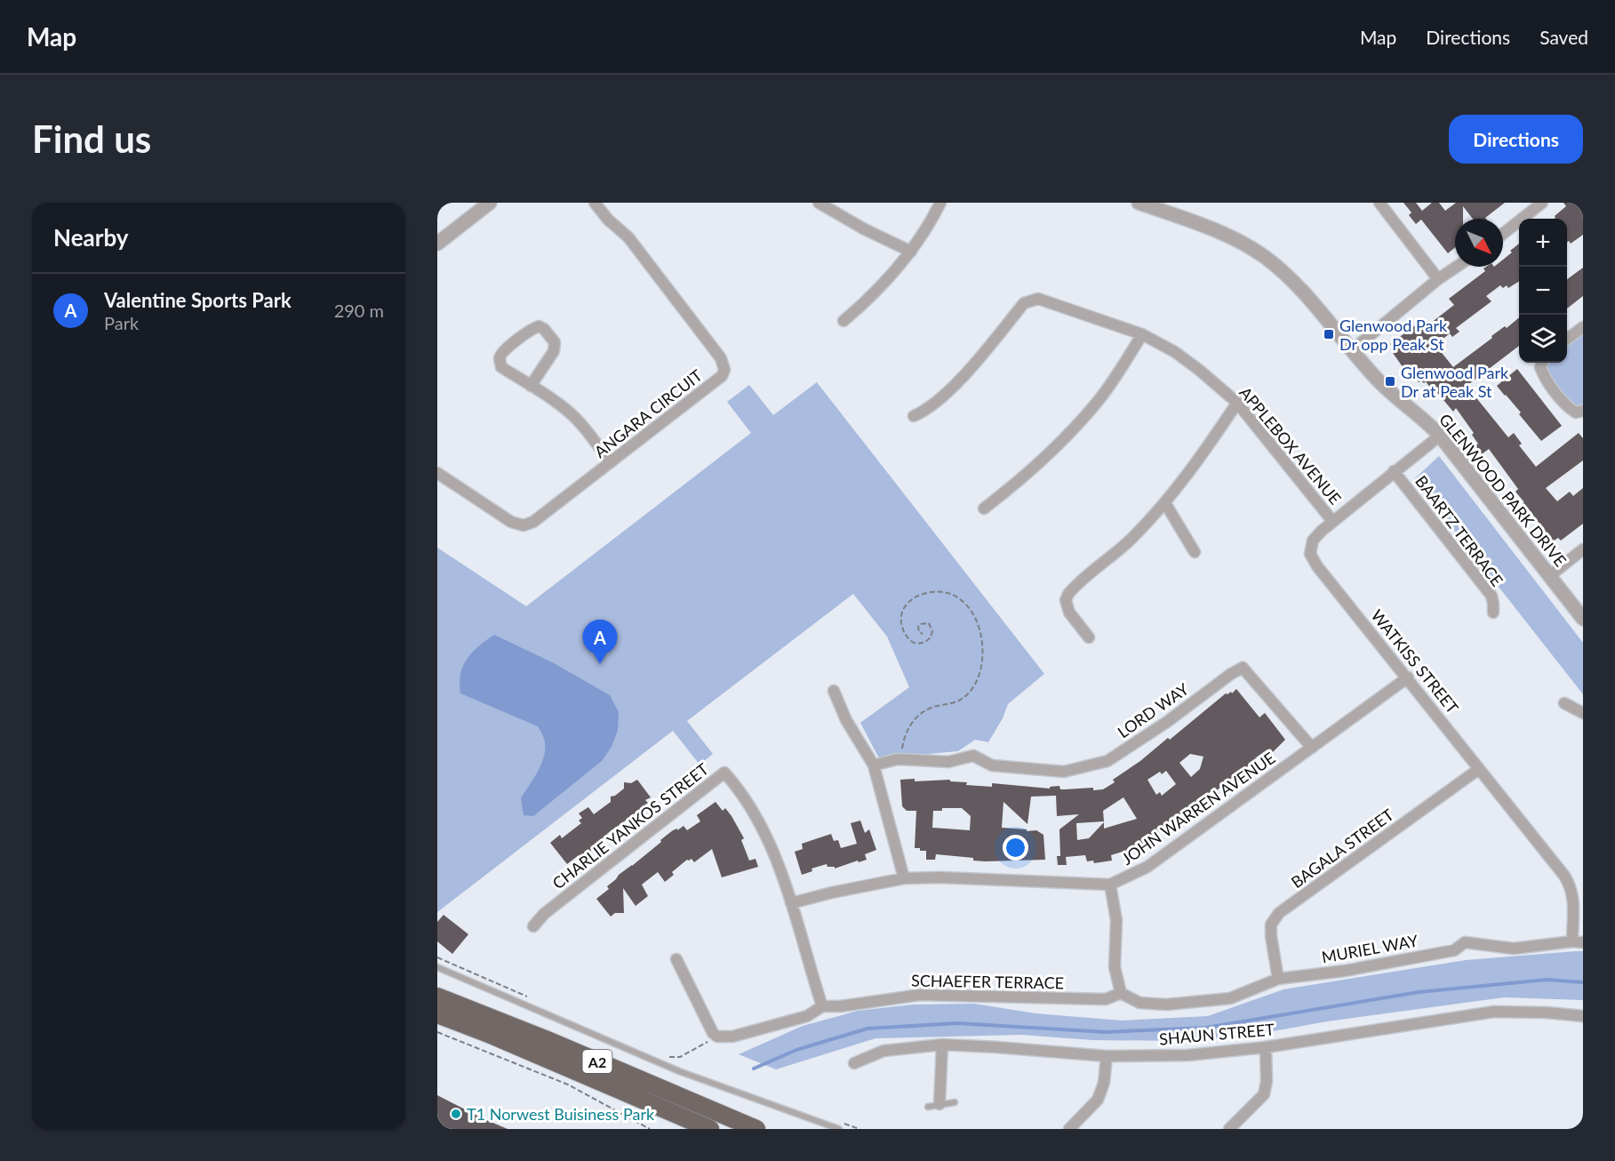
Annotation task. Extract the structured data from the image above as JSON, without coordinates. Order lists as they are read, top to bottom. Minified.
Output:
{"streets":{"highway":["A2"],"street":["ANGARA CIRCUIT","APPLEBOX AVENUE","GLENWOOD PARK DRIVE","BAARTZ TERRACE","WATKISS STREET","LORD WAY","JOHN WARREN AVENUE","CHARLIE YANKOS STREET","BAGALA STREET","MURIEL WAY","SCHAEFER TERRACE","SHAUN STREET"]},"crossings":[["APPLEBOX AVENUE","WATKISS STREET"],["GLENWOOD PARK DRIVE","WATKISS STREET"],["BAARTZ TERRACE","WATKISS STREET"],["WATKISS STREET","JOHN WARREN AVENUE"],["WATKISS STREET","BAGALA STREET"],["WATKISS STREET","MURIEL WAY"],["LORD WAY","JOHN WARREN AVENUE"],["JOHN WARREN AVENUE","CHARLIE YANKOS STREET"],["CHARLIE YANKOS STREET","SCHAEFER TERRACE"],["BAGALA STREET","MURIEL WAY"],["MURIEL WAY","SCHAEFER TERRACE"]],"places":{"transit":["Glenwood Park Dr opp Peak St","Glenwood Park Dr at Peak St"],"other":["T1 Norwest Buisiness Park"]},"north":"bottom right","page":{"header":"Map","nav":["Map","Directions","Saved"],"buttons":"Directions","title":"Find us","heading":"Nearby","map_buttons":["+","−"],"list":[{"mark":"A","name":"Valentine Sports Park","note":"Park","value":"290 m"}],"pins":"A"}}
